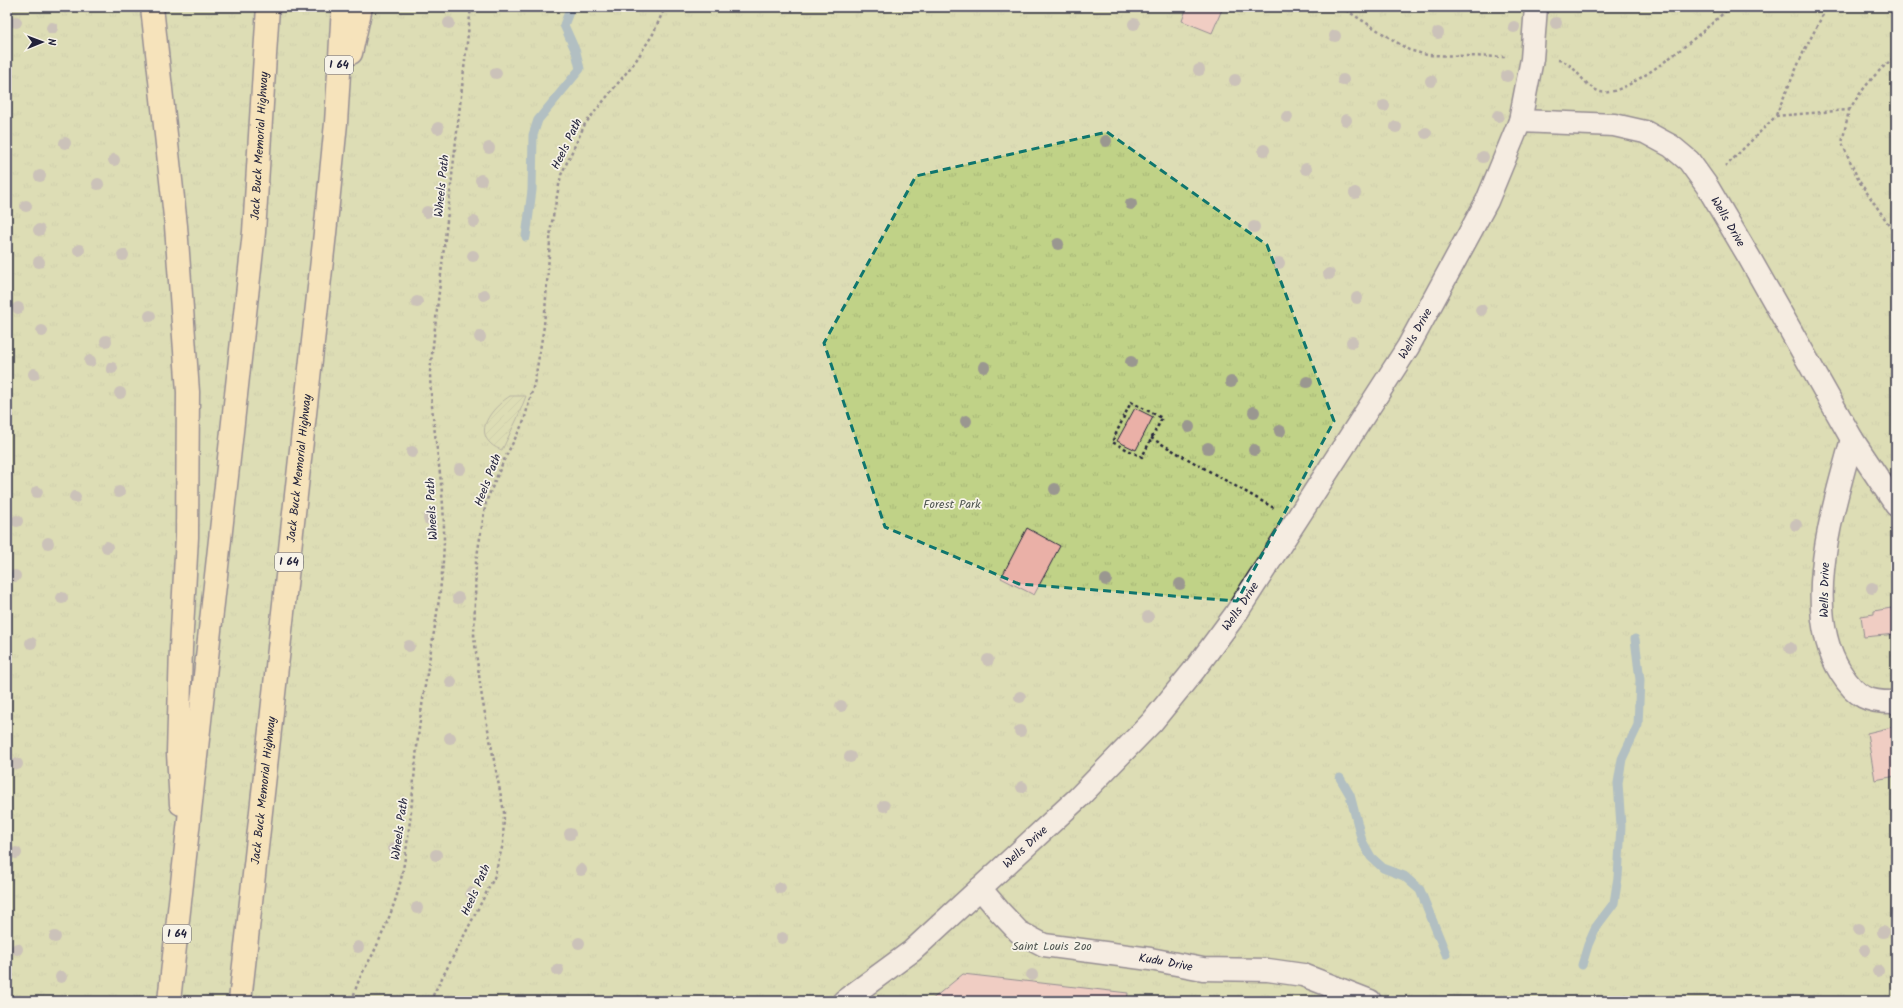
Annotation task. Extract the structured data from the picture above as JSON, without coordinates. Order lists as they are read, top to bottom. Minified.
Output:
{"streets":{"highway":["I 64","Jack Buck Memorial Highway"],"street":["Wells Drive","Kudu Drive"],"path":["Heels Path","Wheels Path"]},"crossings":[["Wells Drive","Kudu Drive"]],"parks":["Forest Park","Saint Louis Zoo"],"north":"right"}
